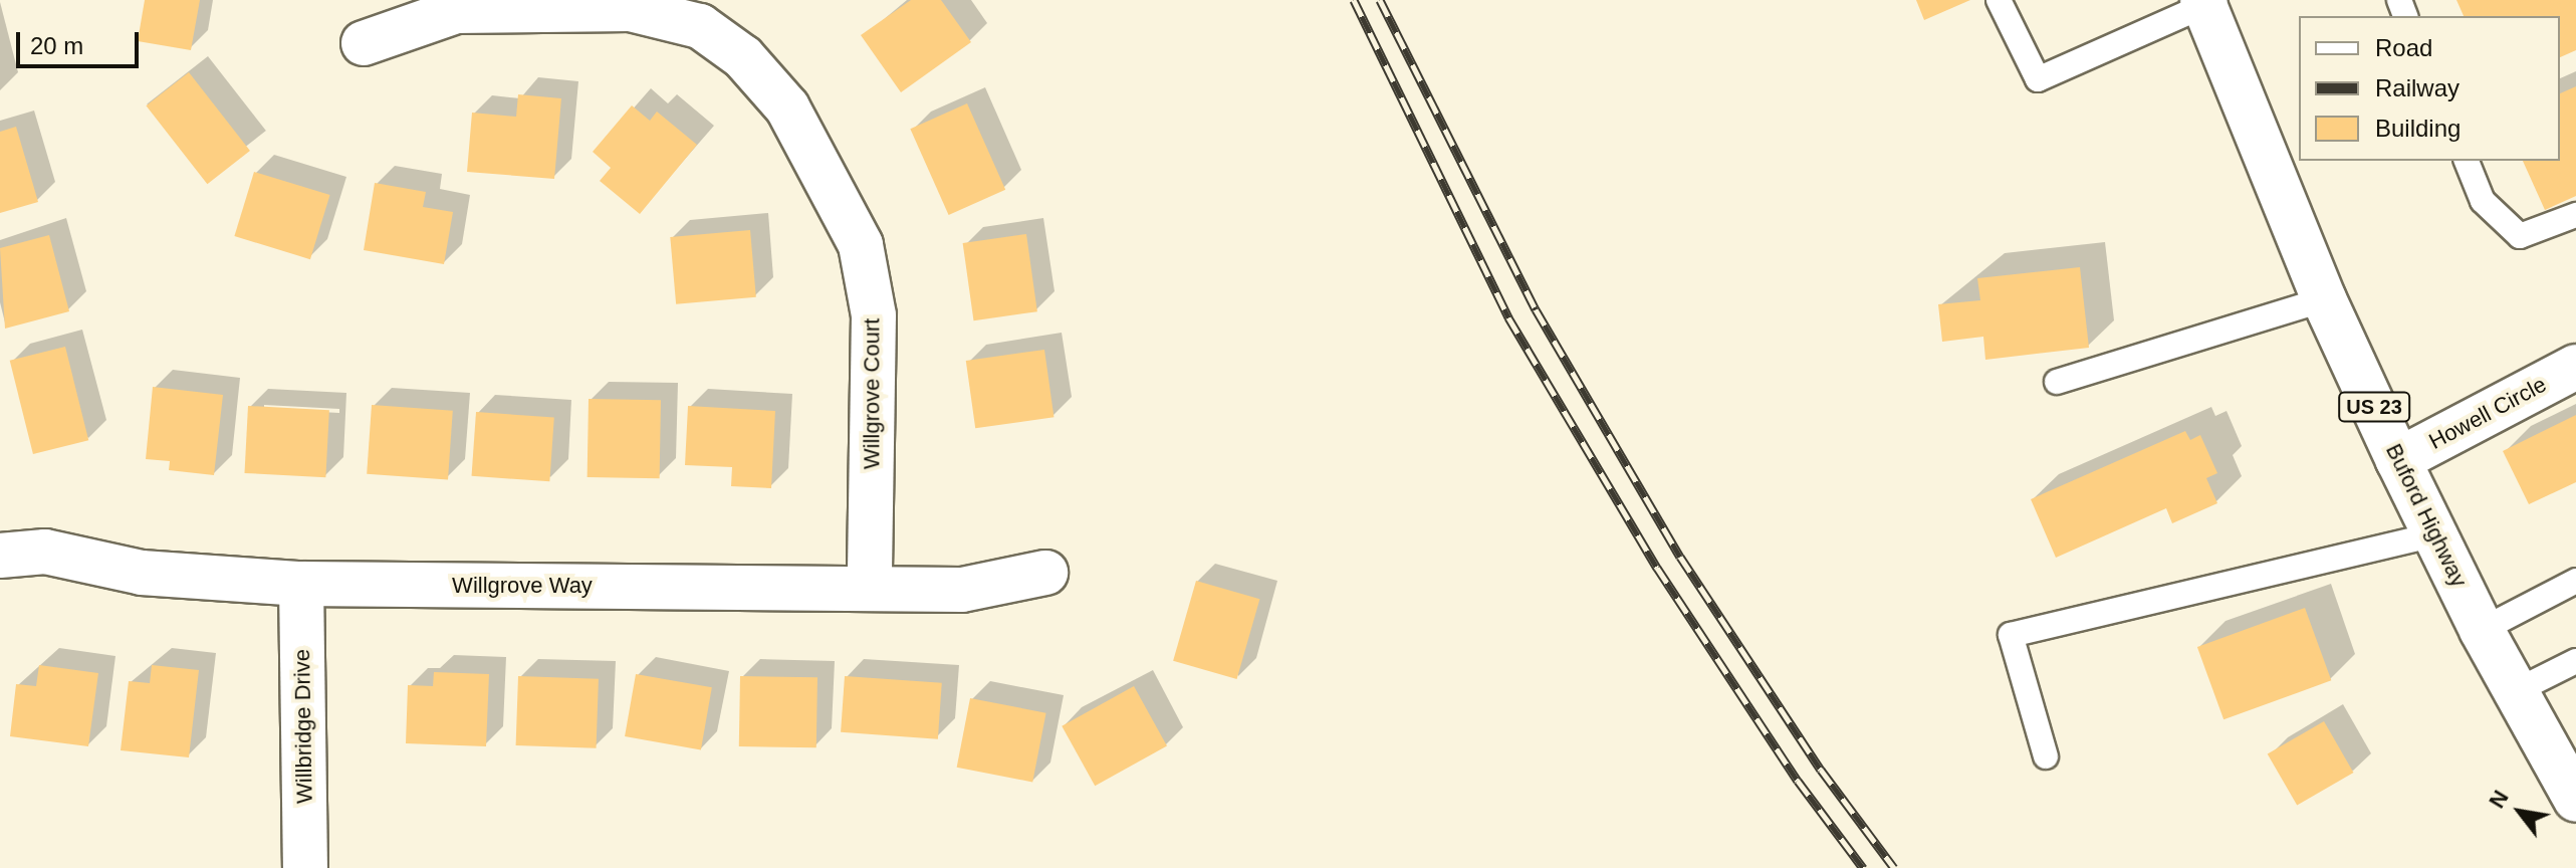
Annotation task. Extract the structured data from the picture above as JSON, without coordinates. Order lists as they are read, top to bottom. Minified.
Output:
{"streets":{"street":["Willgrove Court","US 23","Howell Circle","Buford Highway","Willgrove Way","Willbridge Drive"]},"crossings":[["Willgrove Court","Willgrove Way"],["Howell Circle","Buford Highway"],["Willgrove Way","Willbridge Drive"]],"legend":["Road","Railway","Building"],"scale_bar":"20 m","north":"top left"}
